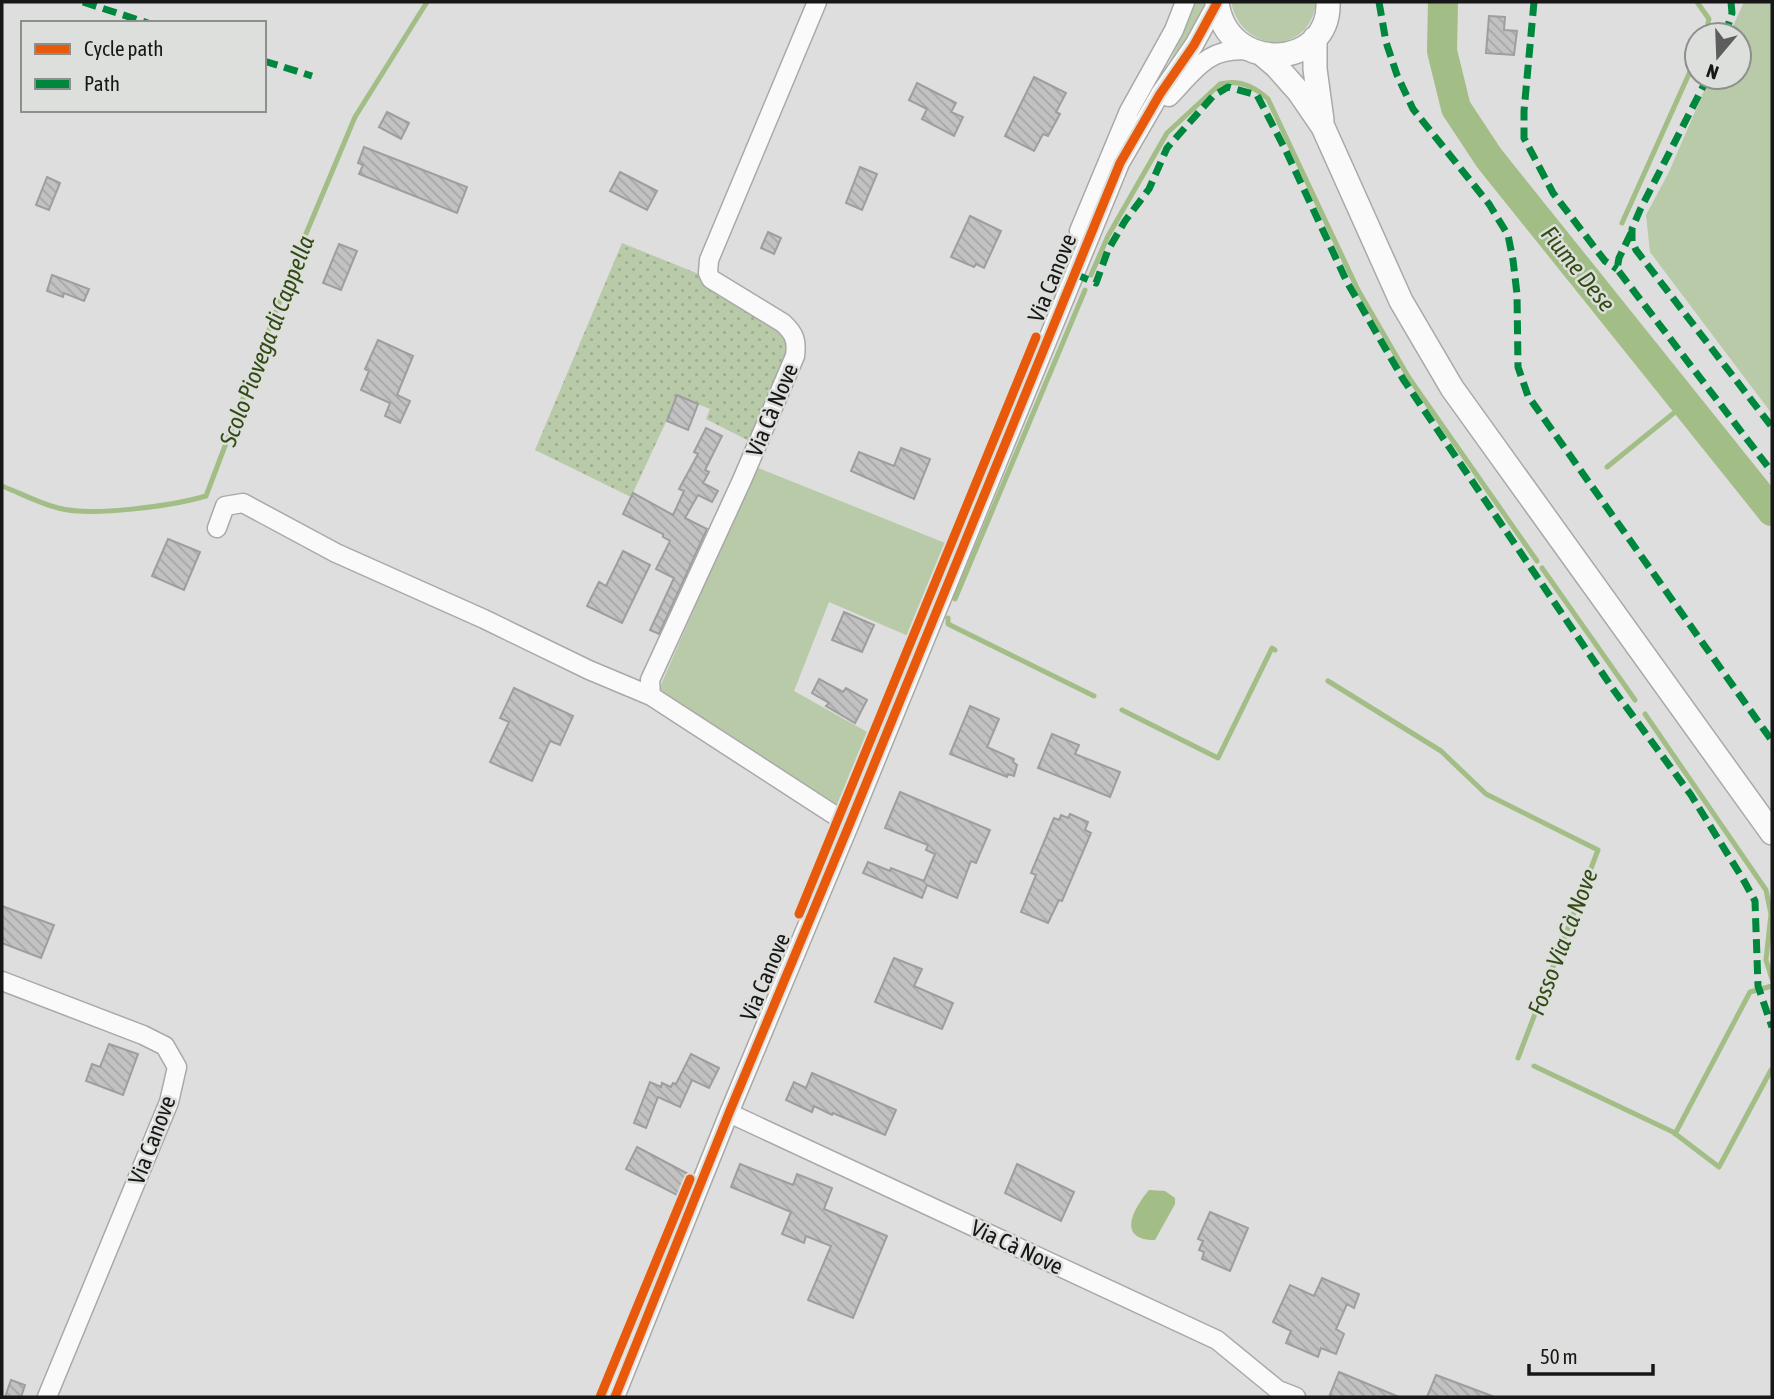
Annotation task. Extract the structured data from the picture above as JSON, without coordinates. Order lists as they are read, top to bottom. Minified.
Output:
{"streets":{"street":["Via Canove","Via Cà Nove"]},"crossings":[["Via Canove","Via Cà Nove"]],"water":["Fiume Dese","Scolo Piovega di Cappella","Fosso Via Cà Nove"],"legend":["Cycle path","Path"],"scale_bar":"50 m","north":"bottom"}
